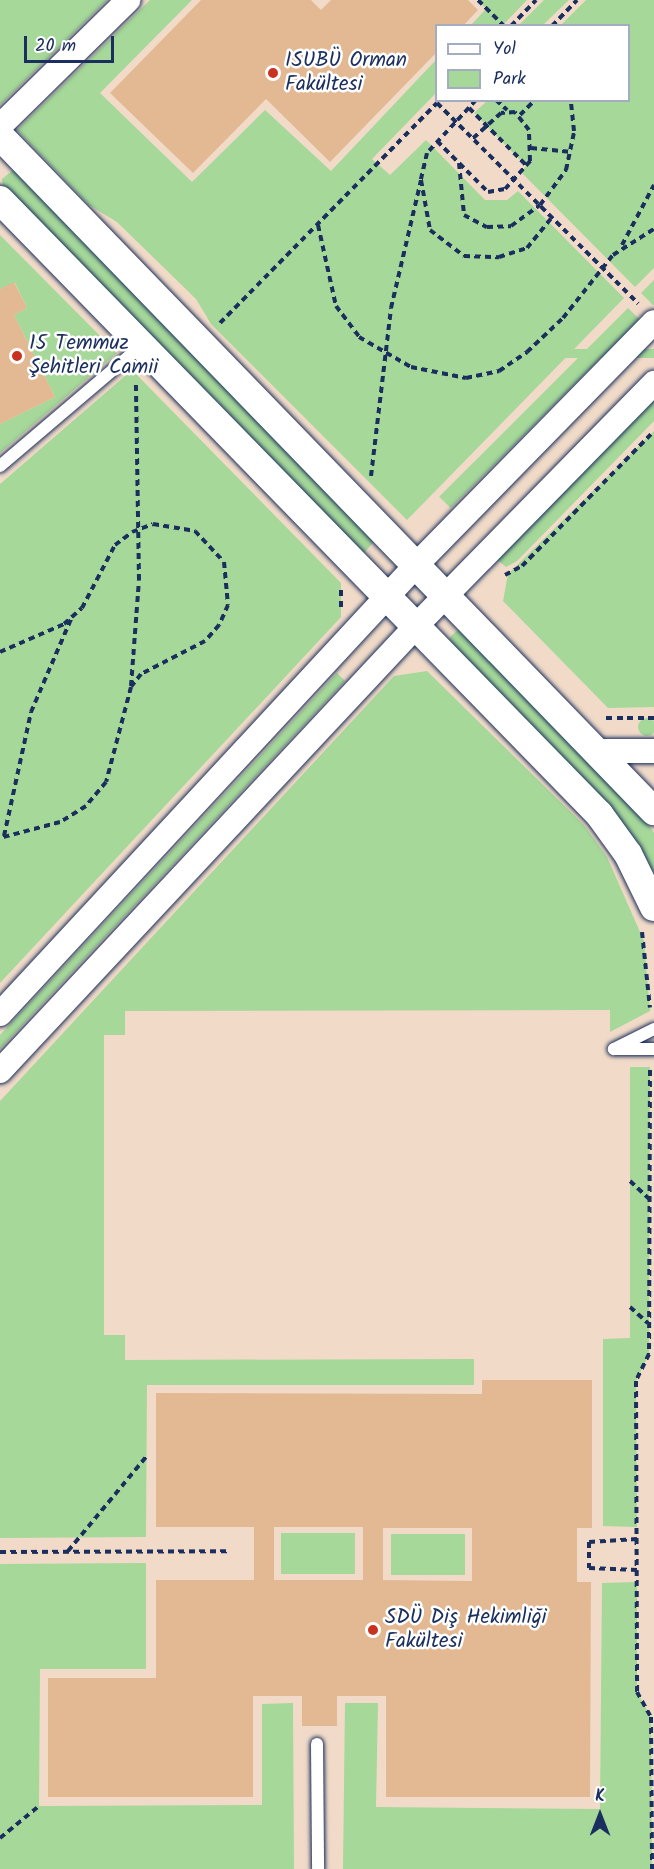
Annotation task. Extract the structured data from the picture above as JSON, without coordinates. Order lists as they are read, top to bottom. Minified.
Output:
{"places":["ISUBÜ Orman Fakültesi","15 Temmuz Şehitleri Camii","SDÜ Diş Hekimliği Fakültesi"],"legend":["Yol","Park"],"scale_bar":"20 m","north":"top"}
